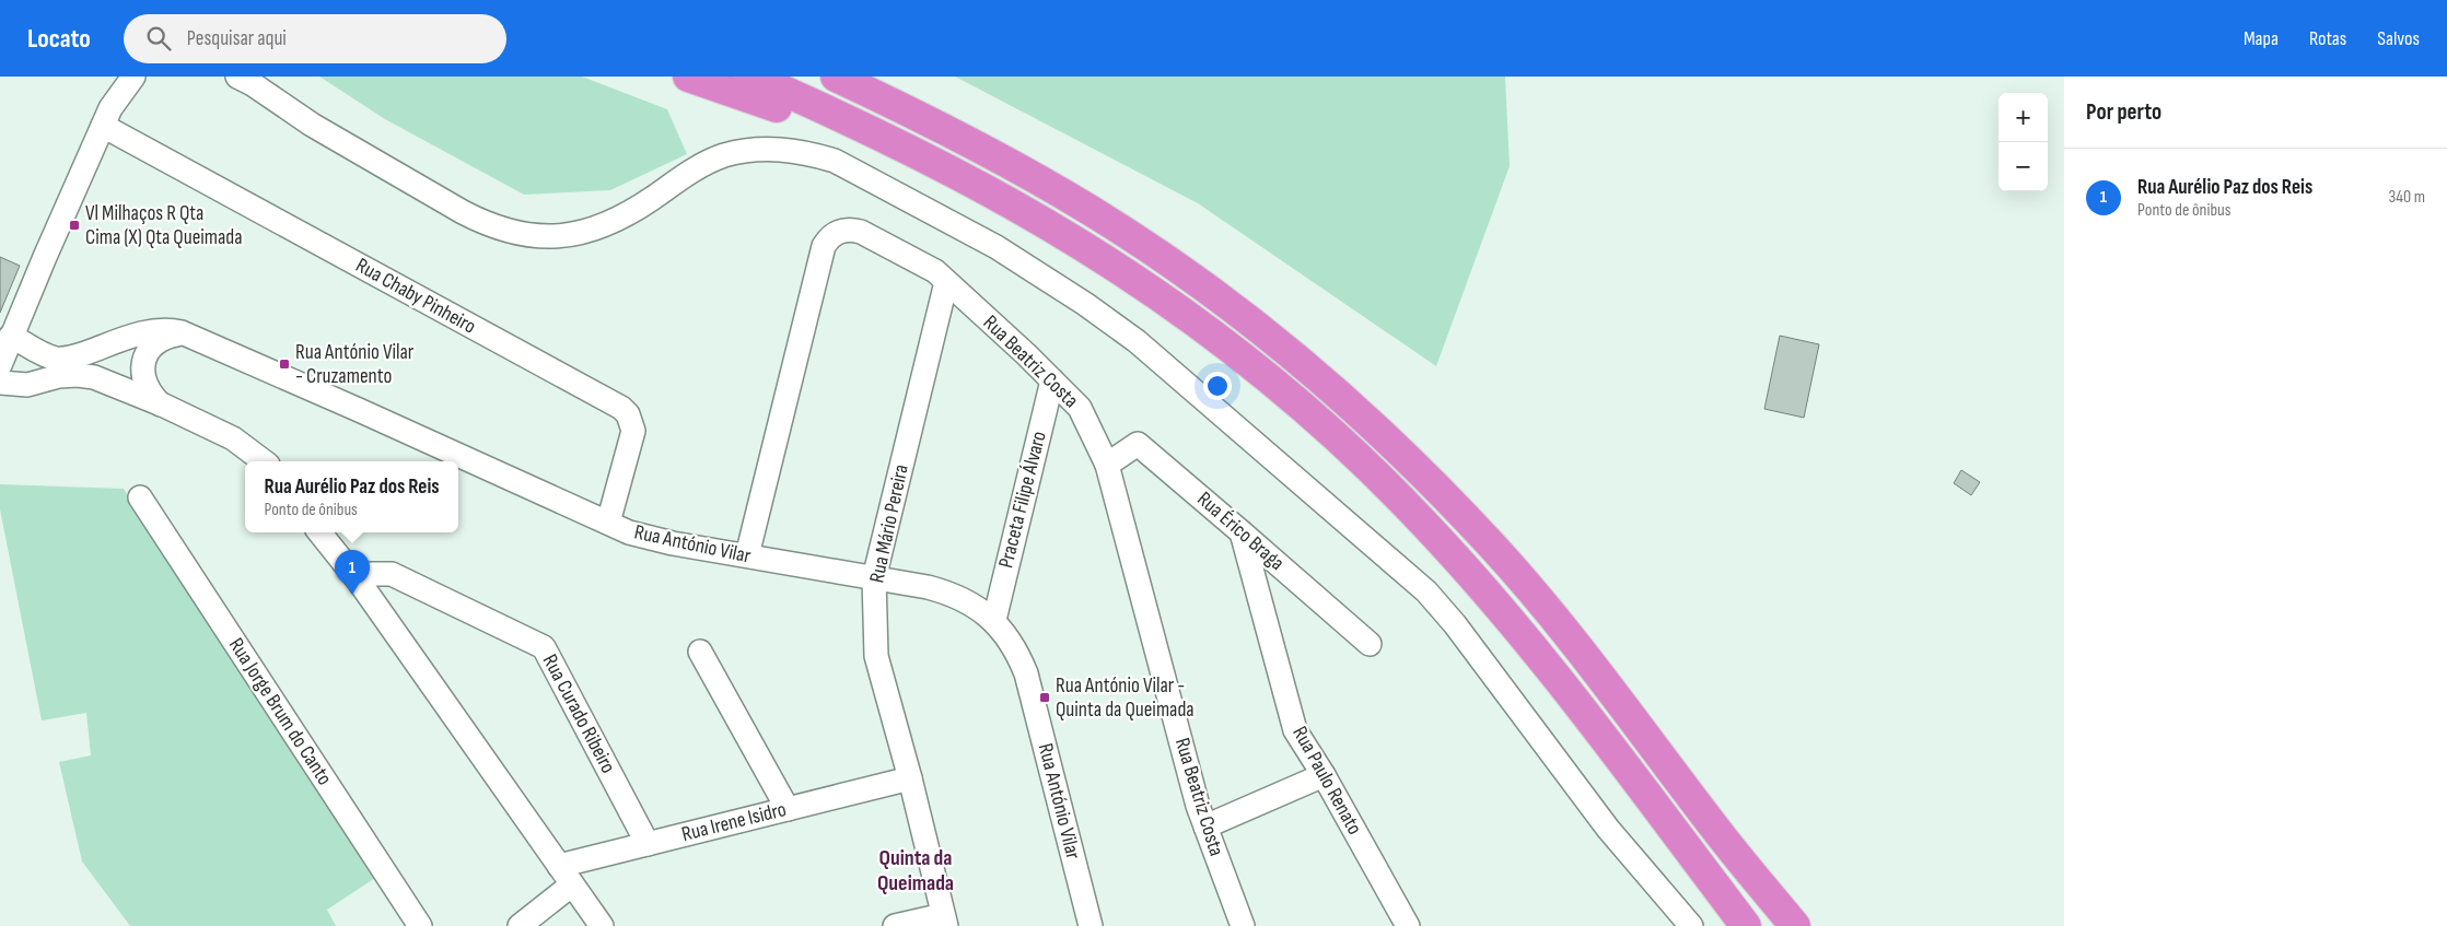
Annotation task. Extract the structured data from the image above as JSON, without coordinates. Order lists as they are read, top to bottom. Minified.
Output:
{"streets":{"street":["Rua Chaby Pinheiro","Rua Beatriz Costa","Praceta Filipe Álvaro","Rua Mário Pereira","Rua Érico Braga","Rua António Vilar","Rua Jorge Brum do Canto","Rua Curado Ribeiro","Rua Paulo Renato","Rua Irene Isidro"]},"crossings":[["Rua Chaby Pinheiro","Rua António Vilar"],["Rua Beatriz Costa","Praceta Filipe Álvaro"],["Rua Beatriz Costa","Rua Mário Pereira"],["Rua Beatriz Costa","Rua Érico Braga"],["Rua Beatriz Costa","Rua António Vilar"],["Praceta Filipe Álvaro","Rua António Vilar"],["Rua Mário Pereira","Rua António Vilar"],["Rua Mário Pereira","Rua Irene Isidro"],["Rua Érico Braga","Rua Paulo Renato"],["Rua Curado Ribeiro","Rua Irene Isidro"]],"districts":["Quinta da Queimada"],"places":{"transit":["Vl Milhaços R Qta Cima (X) Qta Queimada","Rua António Vilar - Cruzamento","Rua António Vilar - Quinta da Queimada"]},"page":{"header":"Locato","search":"Pesquisar aqui","nav":["Mapa","Rotas","Salvos"],"heading":"Por perto","map_buttons":["+","−"],"list":[{"mark":"1","name":"Rua Aurélio Paz dos Reis","note":"Ponto de ônibus","value":"340 m"}],"popup":["Rua Aurélio Paz dos Reis","Ponto de ônibus"],"pins":"1"}}
